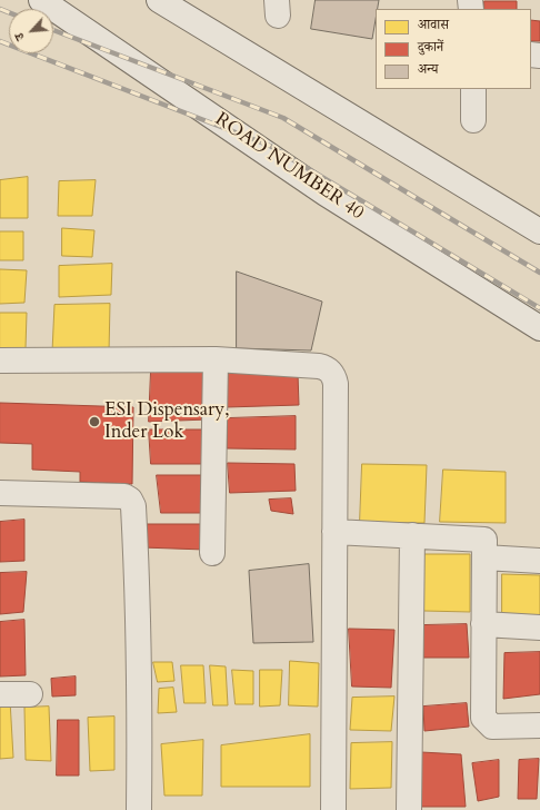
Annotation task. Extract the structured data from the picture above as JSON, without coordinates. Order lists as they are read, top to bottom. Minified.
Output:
{"streets":{"street":["ROAD NUMBER 40"]},"places":["ESI Dispensary, Inder Lok"],"legend":["आवास","दुकानें","अन्य"],"north":"bottom left"}
